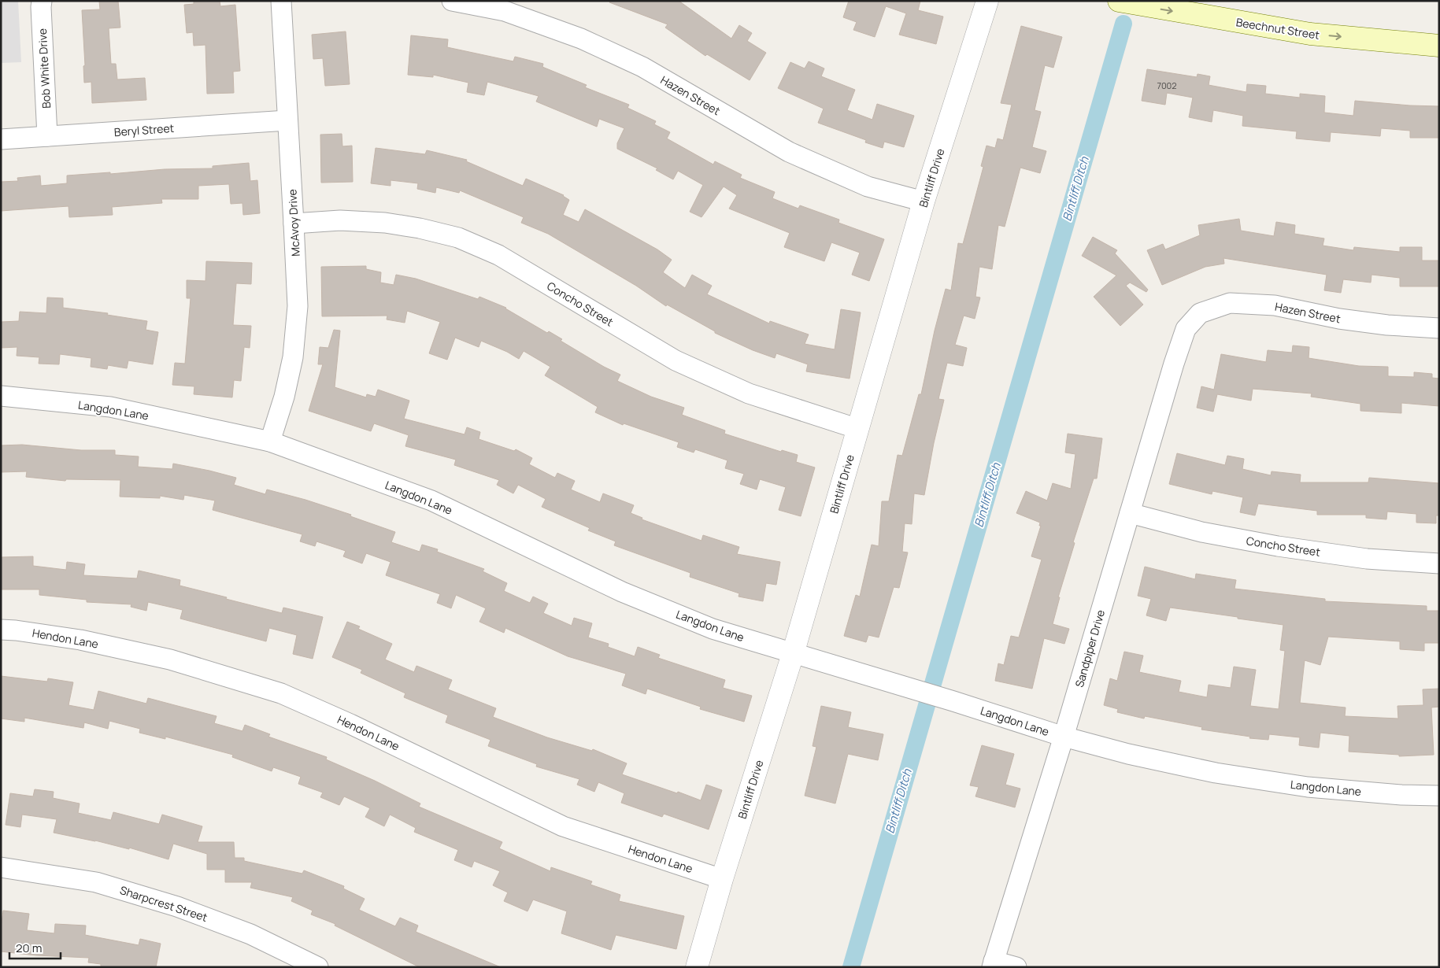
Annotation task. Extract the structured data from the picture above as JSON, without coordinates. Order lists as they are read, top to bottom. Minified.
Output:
{"streets":{"main road":["Beechnut Street"],"street":["Bob White Drive","Hazen Street","Beryl Street","Bintliff Drive","McAvoy Drive","Concho Street","Langdon Lane","Hendon Lane","Sandpiper Drive","Sharpcrest Street"]},"crossings":[["Bob White Drive","Beryl Street"],["Hazen Street","Bintliff Drive"],["Hazen Street","Sandpiper Drive"],["Beryl Street","McAvoy Drive"],["Bintliff Drive","Concho Street"],["Bintliff Drive","Langdon Lane"],["Bintliff Drive","Hendon Lane"],["McAvoy Drive","Concho Street"],["McAvoy Drive","Langdon Lane"],["Concho Street","Sandpiper Drive"],["Langdon Lane","Sandpiper Drive"]],"one_way":["Beechnut Street"],"water":["Bintliff Ditch"],"house_numbers":["7002"],"scale_bar":"20 m"}
